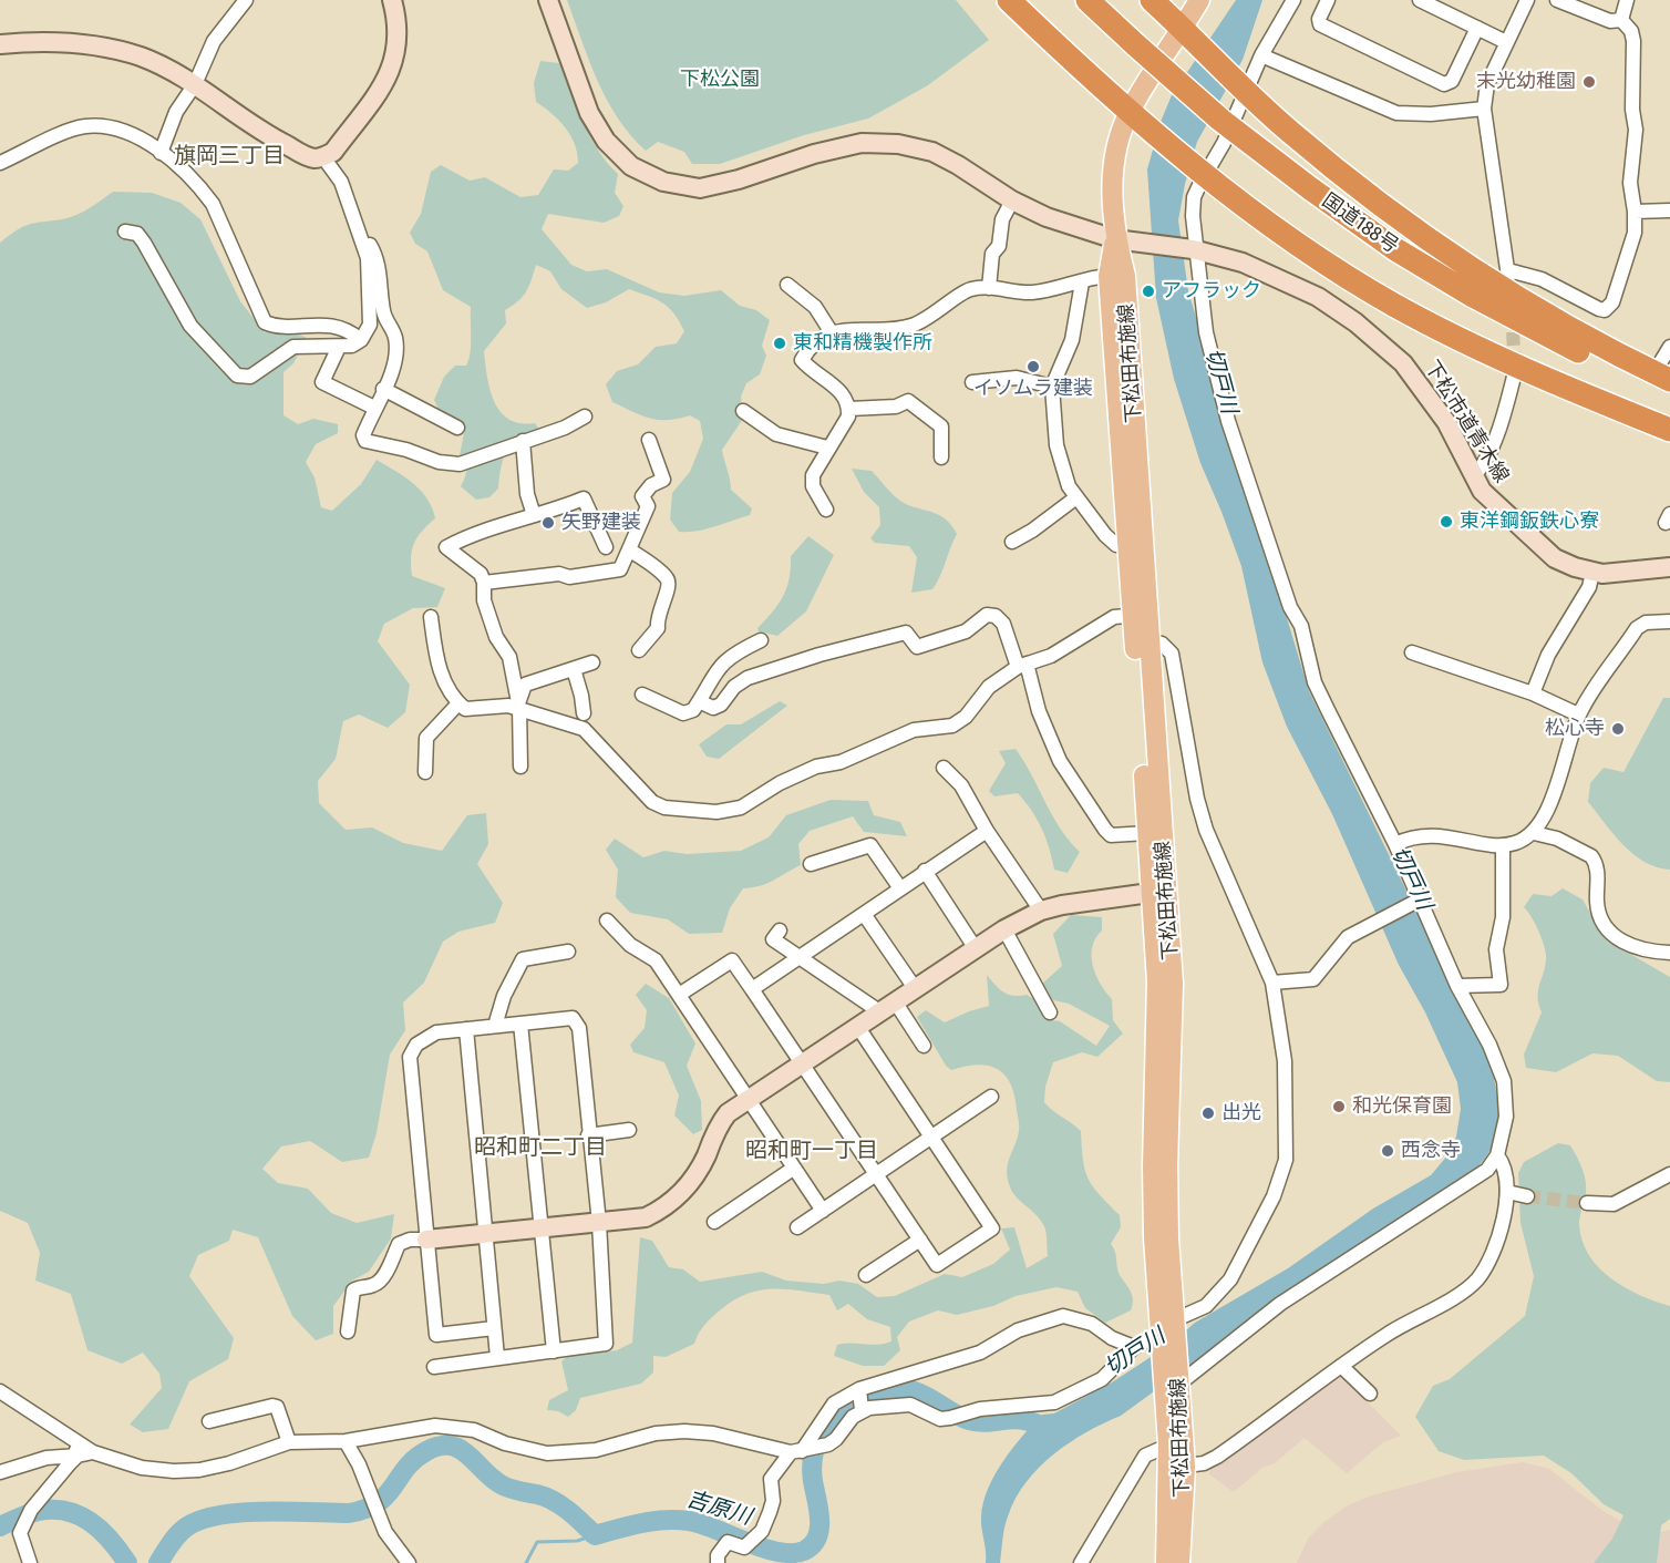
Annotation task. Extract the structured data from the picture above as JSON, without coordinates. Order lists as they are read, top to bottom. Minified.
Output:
{"streets":{"highway":["国道188号"],"main road":["下松田布施線"],"street":["下松市道青木線"]},"crossings":[["下松田布施線","下松市道青木線"]],"districts":["旗岡三丁目","昭和町二丁目","昭和町一丁目"],"water":["切戸川","吉原川"],"parks":["下松公園"],"places":["末光幼稚園","アフラック","東和精機製作所","イソムラ建装","東洋鋼鈑鉄心寮","矢野建装","松心寺","和光保育園","出光","西念寺"]}
